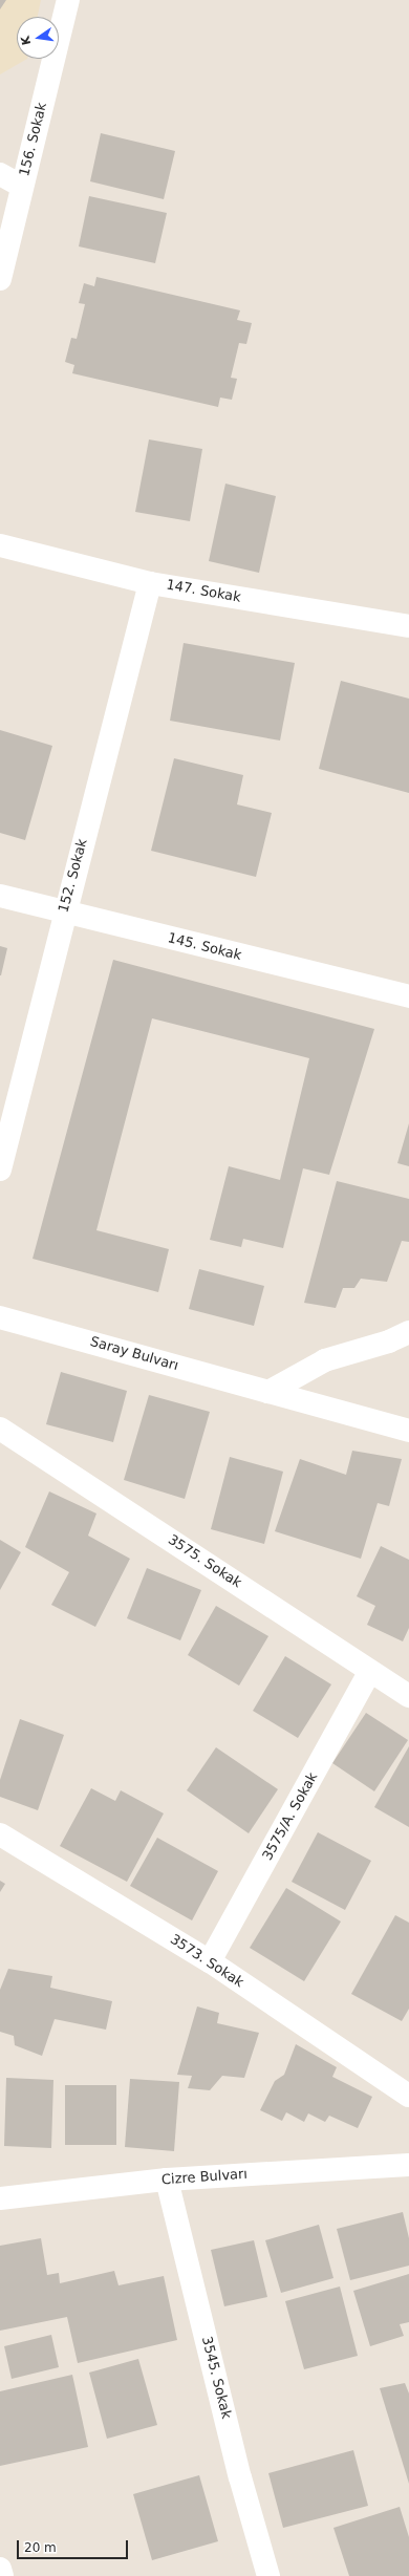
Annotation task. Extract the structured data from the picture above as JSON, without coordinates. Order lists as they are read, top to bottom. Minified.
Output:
{"streets":{"street":["156. Sokak","147. Sokak","152. Sokak","145. Sokak","Saray Bulvarı","3575. Sokak","3575/A. Sokak","3573. Sokak","Cizre Bulvarı","3545. Sokak"]},"crossings":[["147. Sokak","152. Sokak"],["152. Sokak","145. Sokak"],["3575. Sokak","3575/A. Sokak"],["3575/A. Sokak","3573. Sokak"],["Cizre Bulvarı","3545. Sokak"]],"scale_bar":"20 m","north":"left"}
